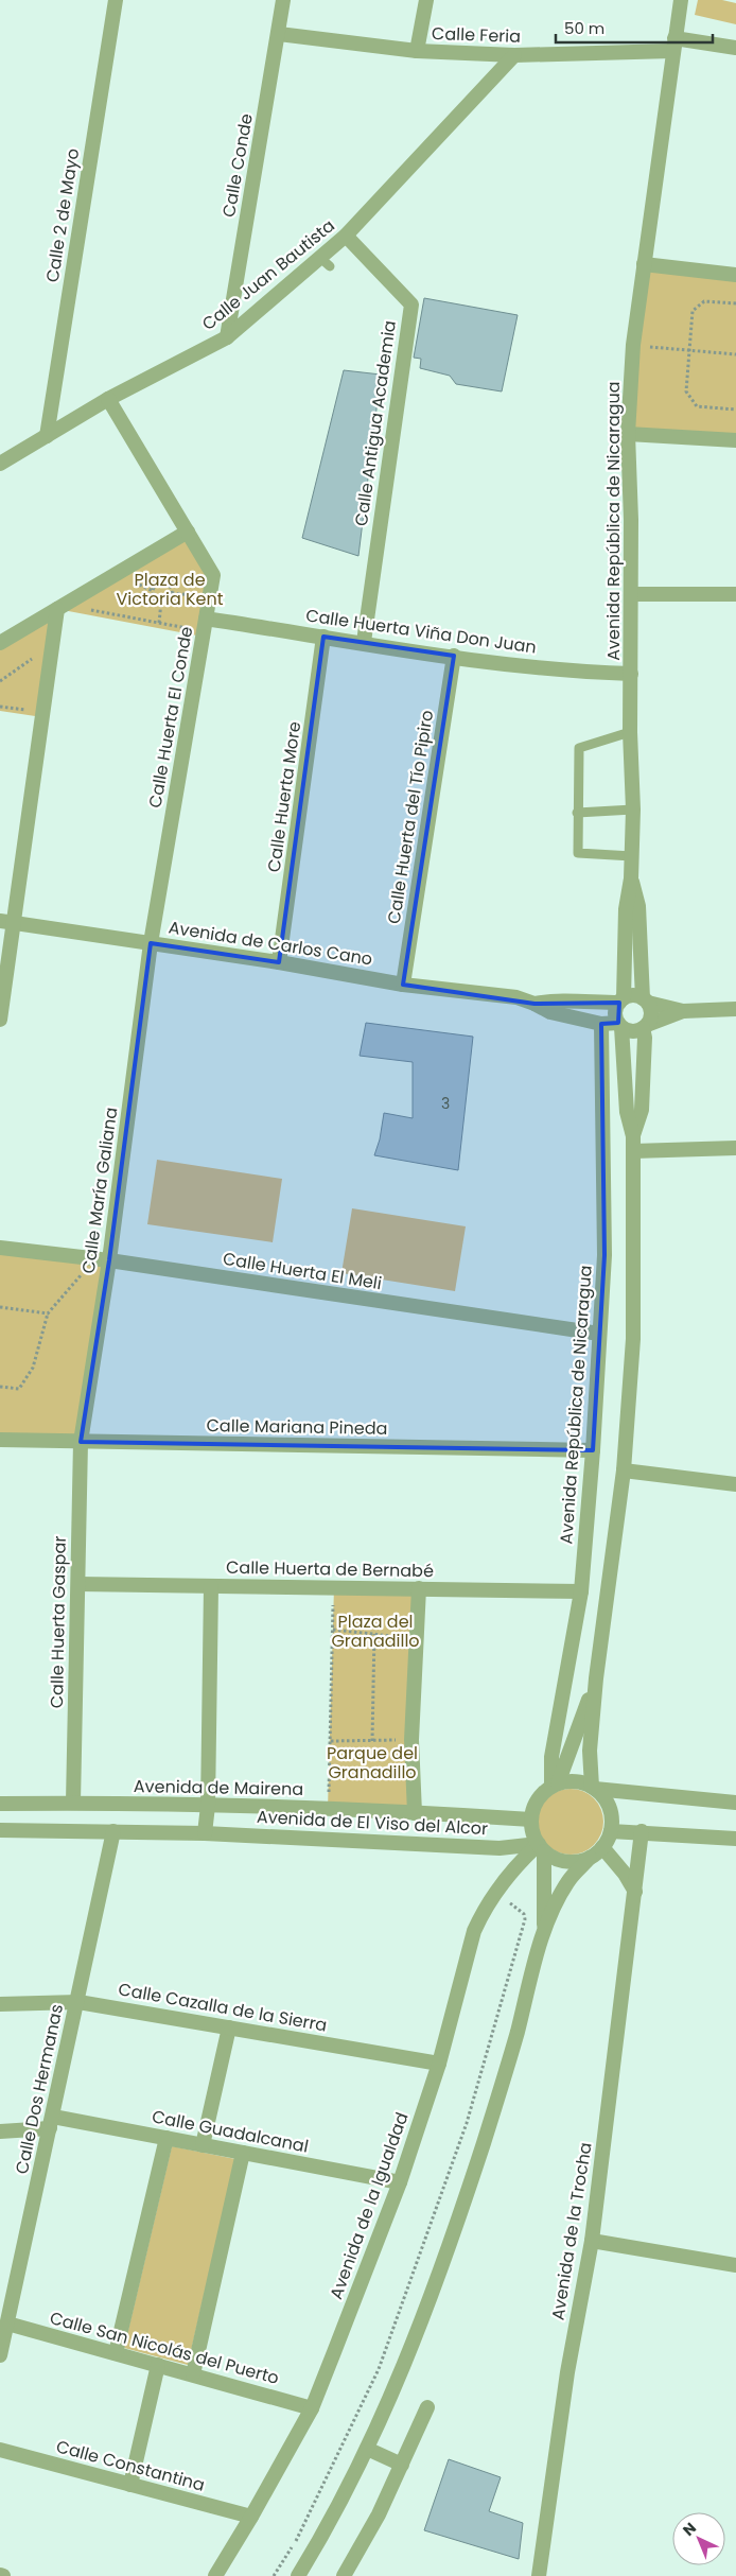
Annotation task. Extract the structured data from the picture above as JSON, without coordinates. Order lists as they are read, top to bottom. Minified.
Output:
{"streets":{"street":["Calle Feria","Calle Conde","Calle 2 de Mayo","Calle Juan Bautista","Calle Antigua Academia","Avenida República de Nicaragua","Calle Huerta Viña Don Juan","Calle Huerta El Conde","Calle Huerta More","Calle Huerta del Tío Pipiro","Avenida de Carlos Cano","Calle María Galiana","Calle Huerta El Meli","Calle Mariana Pineda","Calle Huerta de Bernabé","Calle Huerta Gaspar","Avenida de Mairena","Avenida de El Viso del Alcor","Calle Cazalla de la Sierra","Calle Dos Hermanas","Calle Guadalcanal","Avenida de la Igualdad","Avenida de la Trocha","Calle San Nicolás del Puerto","Calle Constantina"]},"crossings":[["Calle Feria","Calle Conde"],["Calle Feria","Calle Juan Bautista"],["Calle Feria","Avenida República de Nicaragua"],["Calle Conde","Calle Juan Bautista"],["Calle 2 de Mayo","Calle Juan Bautista"],["Calle Juan Bautista","Calle Antigua Academia"],["Calle Juan Bautista","Calle Huerta El Conde"],["Calle Antigua Academia","Calle Huerta Viña Don Juan"],["Avenida República de Nicaragua","Calle Huerta Viña Don Juan"],["Avenida República de Nicaragua","Avenida de Carlos Cano"],["Avenida República de Nicaragua","Calle Huerta El Meli"],["Avenida República de Nicaragua","Calle Mariana Pineda"],["Avenida República de Nicaragua","Calle Huerta de Bernabé"],["Avenida República de Nicaragua","Avenida de Mairena"],["Avenida República de Nicaragua","Avenida de El Viso del Alcor"],["Avenida República de Nicaragua","Avenida de la Igualdad"],["Calle Huerta Viña Don Juan","Calle Huerta El Conde"],["Calle Huerta Viña Don Juan","Calle Huerta More"],["Calle Huerta Viña Don Juan","Calle Huerta del Tío Pipiro"],["Calle Huerta El Conde","Avenida de Carlos Cano"],["Calle Huerta El Conde","Calle María Galiana"],["Calle Huerta More","Avenida de Carlos Cano"],["Calle Huerta del Tío Pipiro","Avenida de Carlos Cano"],["Avenida de Carlos Cano","Calle María Galiana"],["Calle María Galiana","Calle Huerta El Meli"],["Calle María Galiana","Calle Mariana Pineda"],["Calle María Galiana","Calle Huerta Gaspar"],["Calle Mariana Pineda","Calle Huerta Gaspar"],["Calle Huerta de Bernabé","Calle Huerta Gaspar"],["Calle Huerta Gaspar","Avenida de Mairena"],["Avenida de Mairena","Avenida de El Viso del Alcor"],["Avenida de Mairena","Avenida de la Igualdad"],["Avenida de El Viso del Alcor","Calle Dos Hermanas"],["Avenida de El Viso del Alcor","Avenida de la Igualdad"],["Calle Cazalla de la Sierra","Calle Dos Hermanas"],["Calle Cazalla de la Sierra","Avenida de la Igualdad"],["Calle Dos Hermanas","Calle Guadalcanal"],["Calle Dos Hermanas","Calle San Nicolás del Puerto"],["Calle Guadalcanal","Avenida de la Igualdad"],["Avenida de la Igualdad","Calle San Nicolás del Puerto"],["Avenida de la Igualdad","Calle Constantina"]],"parks":["Plaza de Victoria Kent","Plaza del Granadillo","Parque del Granadillo"],"house_numbers":["3"],"scale_bar":"50 m","north":"top left"}
